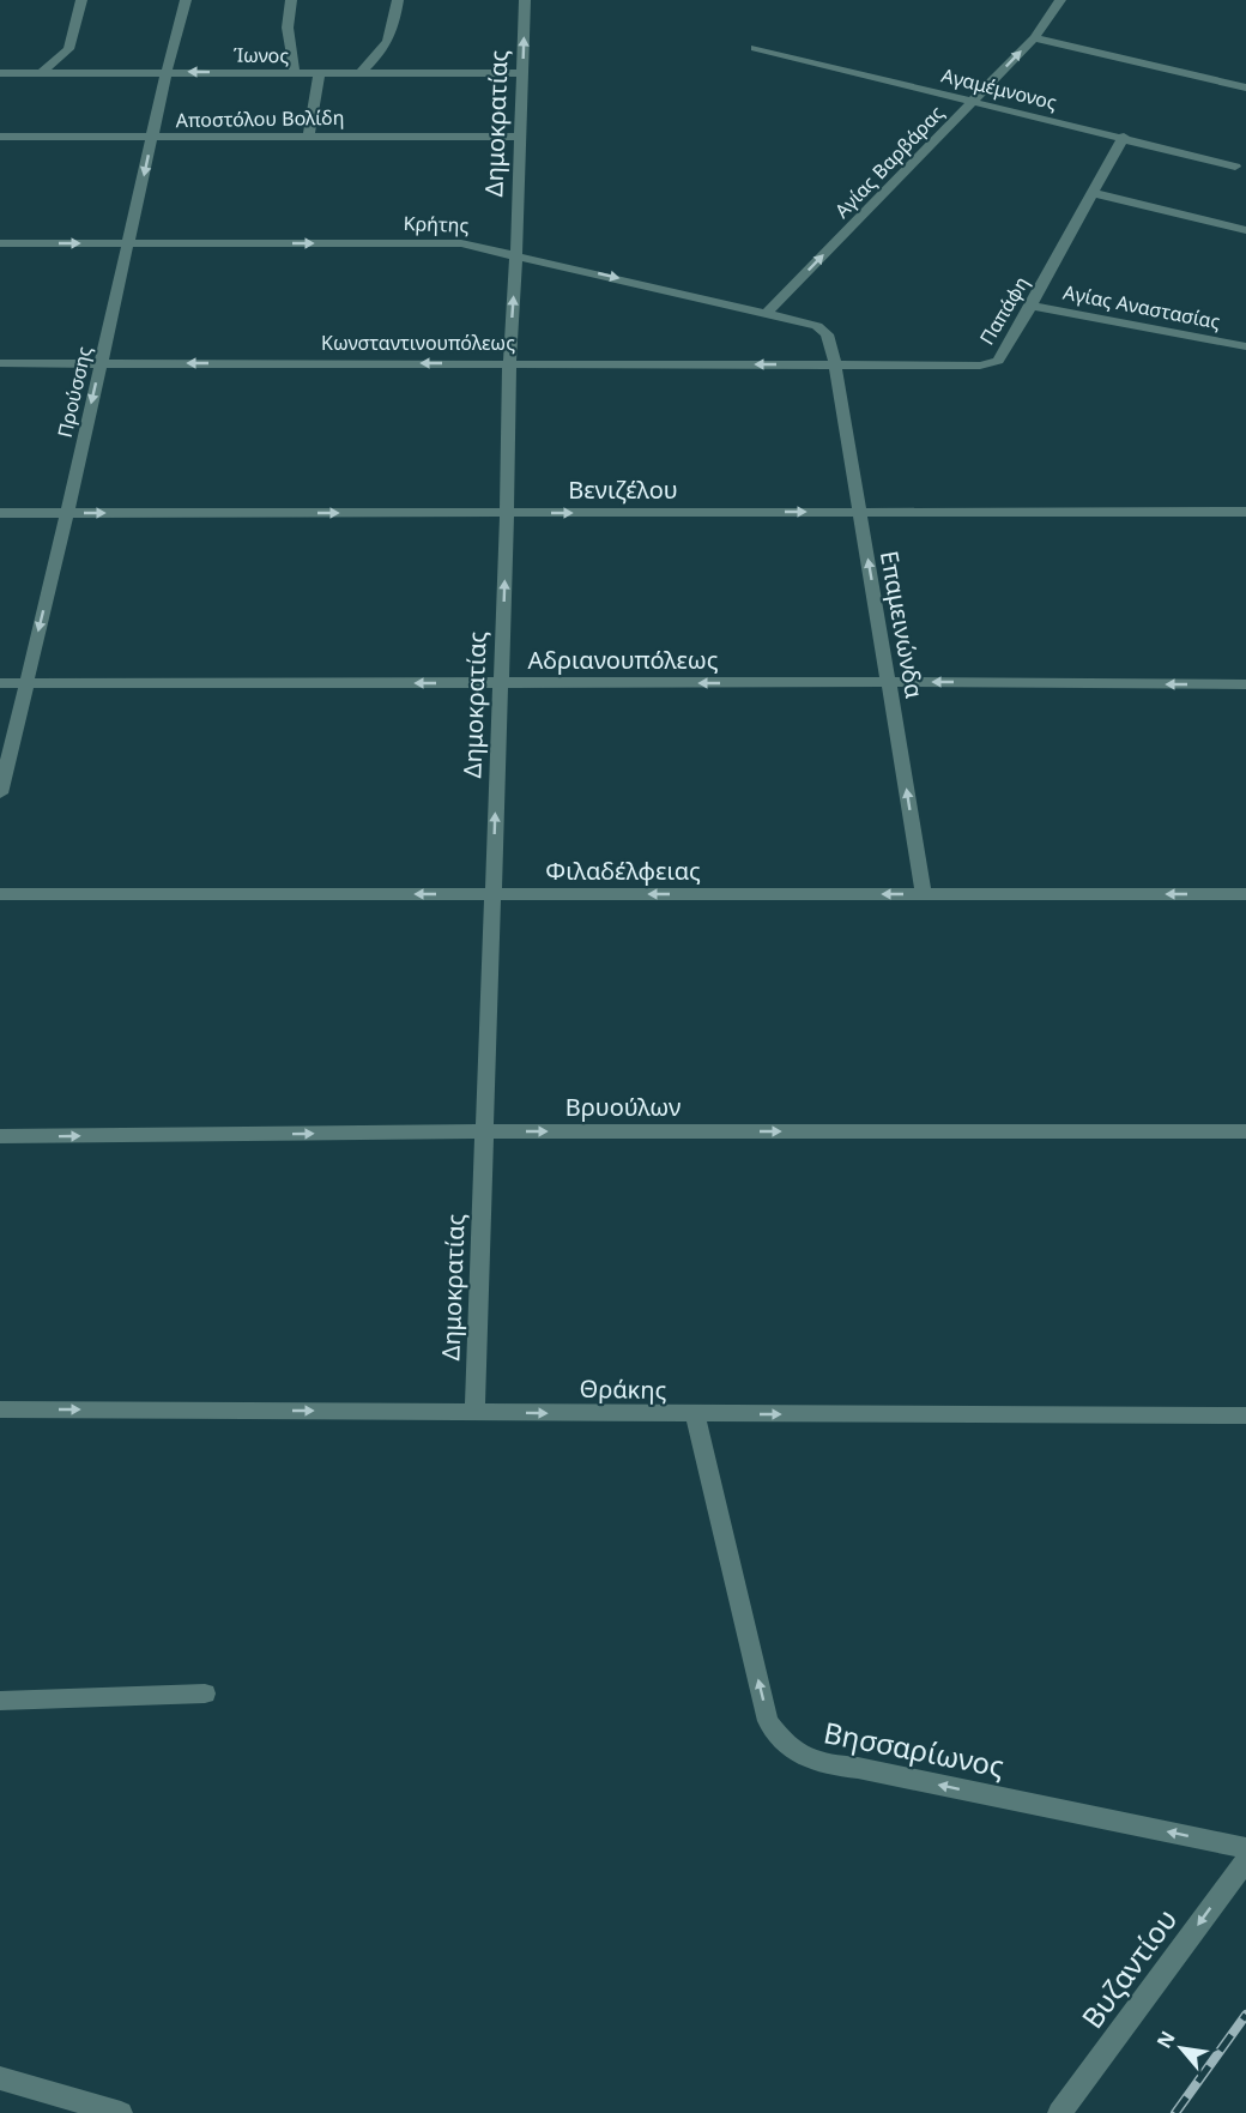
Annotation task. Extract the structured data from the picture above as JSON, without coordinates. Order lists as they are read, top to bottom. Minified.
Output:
{"streets":{"street":["Ίωνος","Αγαμέμνονος","Αποστόλου Βολίδη","Δημοκρατίας","Αγίας Βαρβάρας","Κρήτης","Αγίας Αναστασίας","Παπάφη","Κωνσταντινουπόλεως","Προύσσης","Βενιζέλου","Επαμεινώνδα","Αδριανουπόλεως","Φιλαδέλφειας","Βρυούλων","Θράκης","Βησσαρίωνος","Βυζαντίου"]},"crossings":[["Ίωνος","Δημοκρατίας"],["Ίωνος","Προύσσης"],["Αγαμέμνονος","Αγίας Βαρβάρας"],["Αγαμέμνονος","Παπάφη"],["Αποστόλου Βολίδη","Δημοκρατίας"],["Αποστόλου Βολίδη","Προύσσης"],["Δημοκρατίας","Κρήτης"],["Δημοκρατίας","Κωνσταντινουπόλεως"],["Δημοκρατίας","Βενιζέλου"],["Δημοκρατίας","Αδριανουπόλεως"],["Δημοκρατίας","Φιλαδέλφειας"],["Δημοκρατίας","Βρυούλων"],["Δημοκρατίας","Θράκης"],["Αγίας Βαρβάρας","Κρήτης"],["Κρήτης","Παπάφη"],["Κρήτης","Κωνσταντινουπόλεως"],["Κρήτης","Προύσσης"],["Κρήτης","Επαμεινώνδα"],["Αγίας Αναστασίας","Παπάφη"],["Παπάφη","Κωνσταντινουπόλεως"],["Παπάφη","Επαμεινώνδα"],["Κωνσταντινουπόλεως","Προύσσης"],["Κωνσταντινουπόλεως","Επαμεινώνδα"],["Προύσσης","Βενιζέλου"],["Προύσσης","Αδριανουπόλεως"],["Βενιζέλου","Επαμεινώνδα"],["Επαμεινώνδα","Αδριανουπόλεως"],["Επαμεινώνδα","Φιλαδέλφειας"],["Θράκης","Βησσαρίωνος"]],"one_way":["Δημοκρατίας","Αγίας Βαρβάρας","Κρήτης","Κωνσταντινουπόλεως","Προύσσης","Βενιζέλου","Επαμεινώνδα","Αδριανουπόλεως","Φιλαδέλφειας","Βρυούλων","Θράκης","Βησσαρίωνος","Βυζαντίου"],"north":"top left"}
